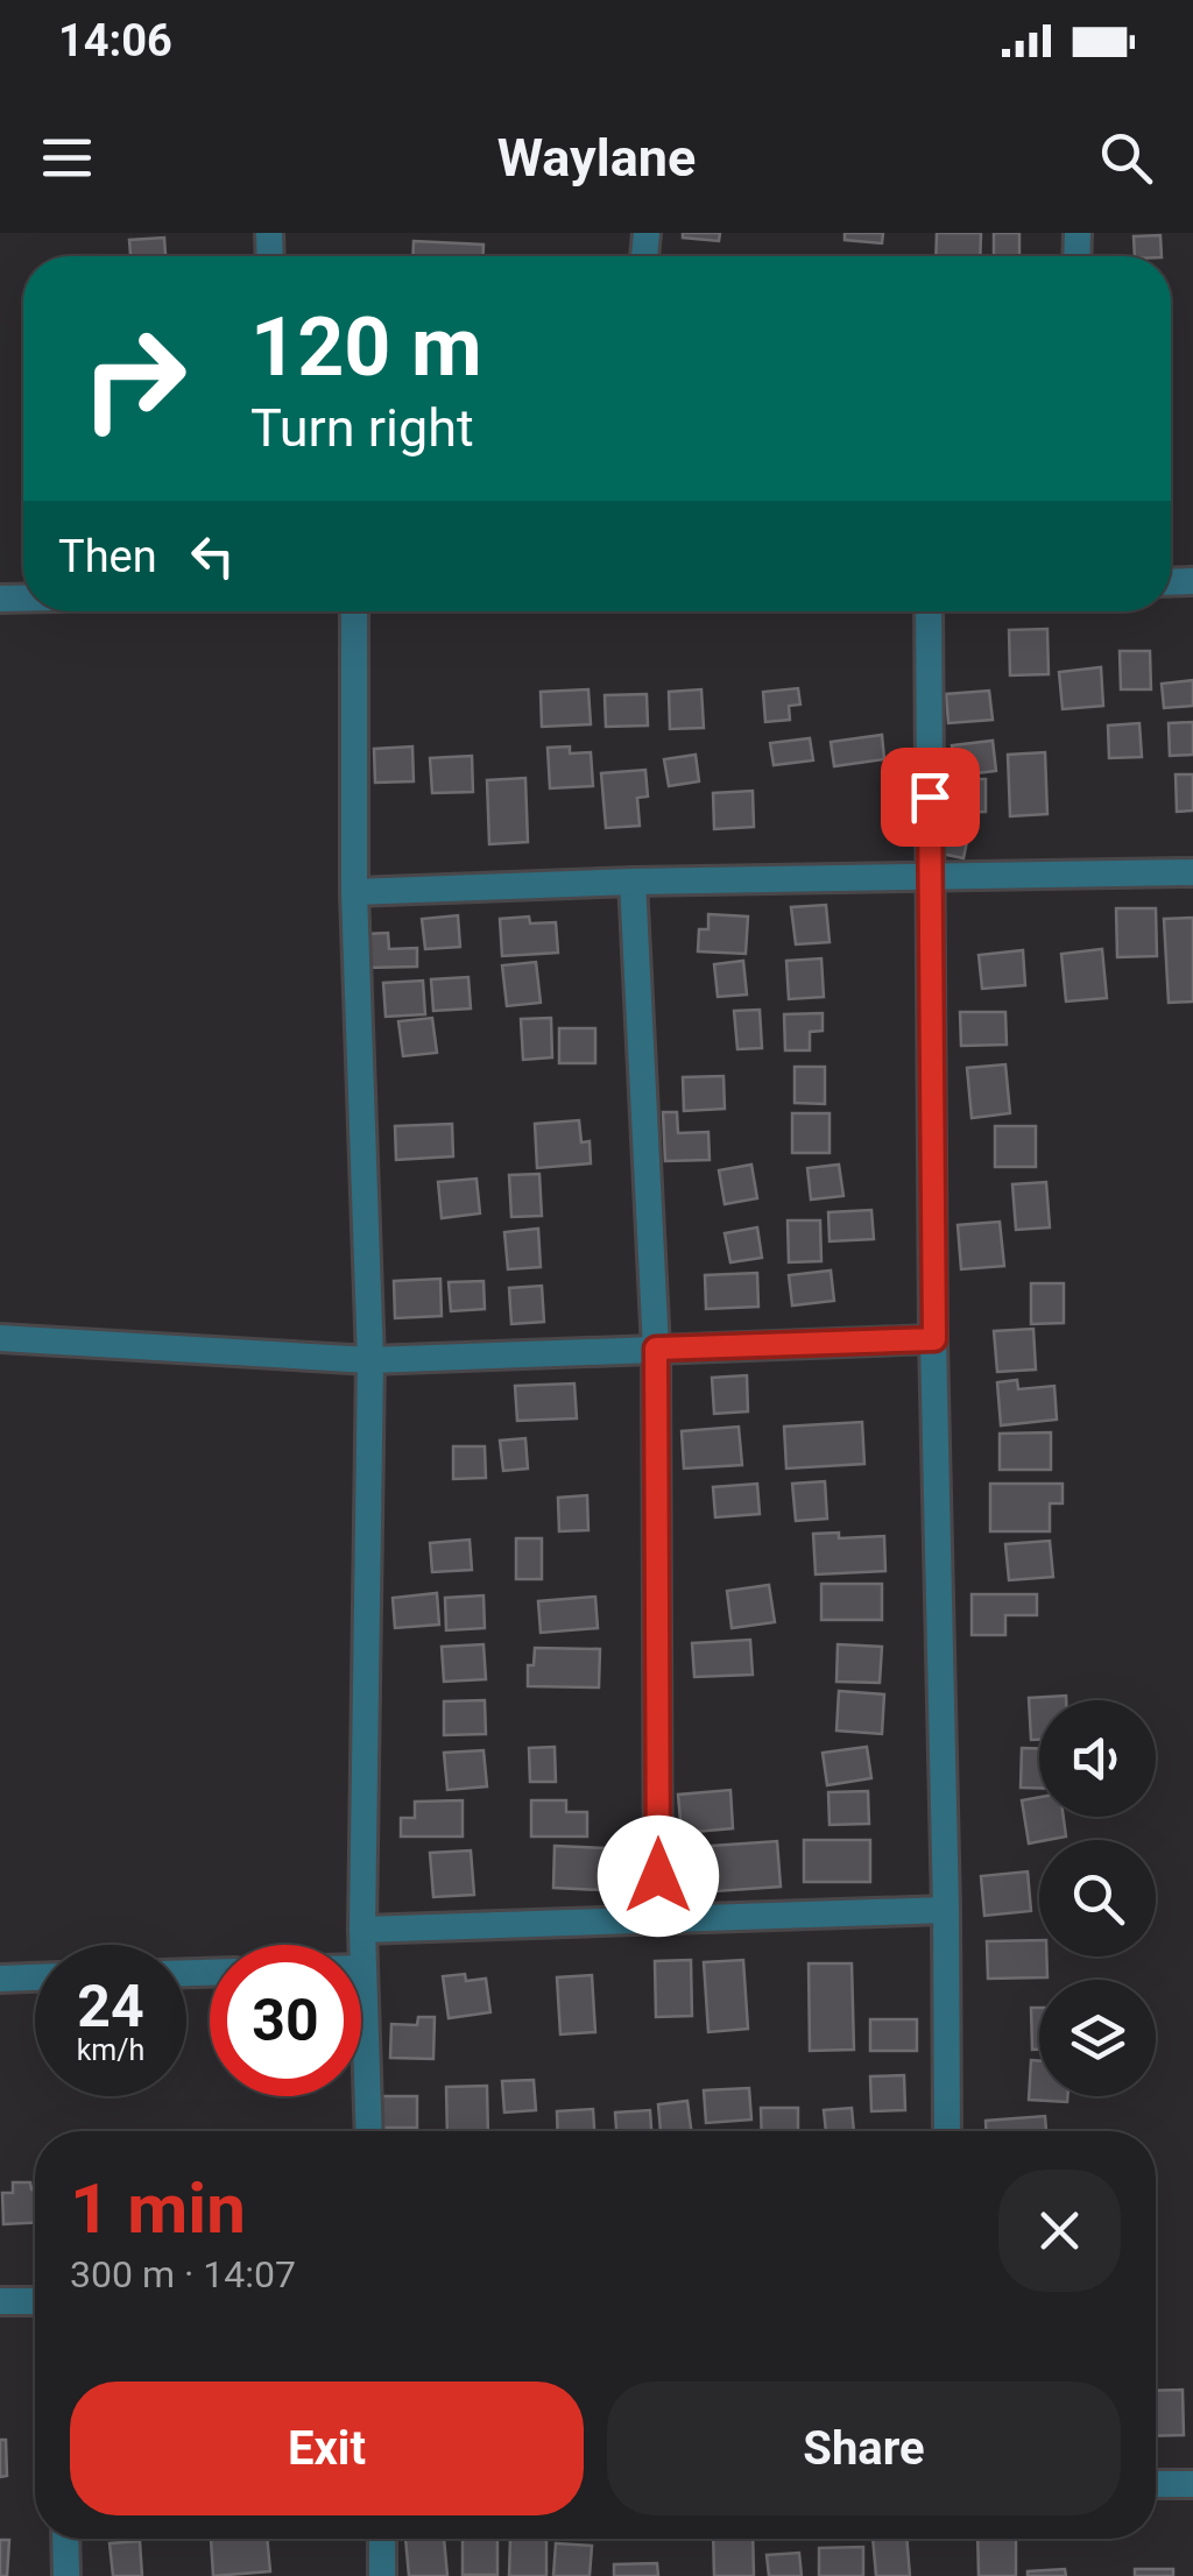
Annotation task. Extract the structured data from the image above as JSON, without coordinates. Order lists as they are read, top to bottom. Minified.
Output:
{"page":{"status":"14:06","header":"Waylane","turn":["120 m","Turn right"],"then":"Then","speed":"24 km/h","limit":"30","heading":["1 min","300 m · 14:07"],"buttons":["Exit","Share"]}}
